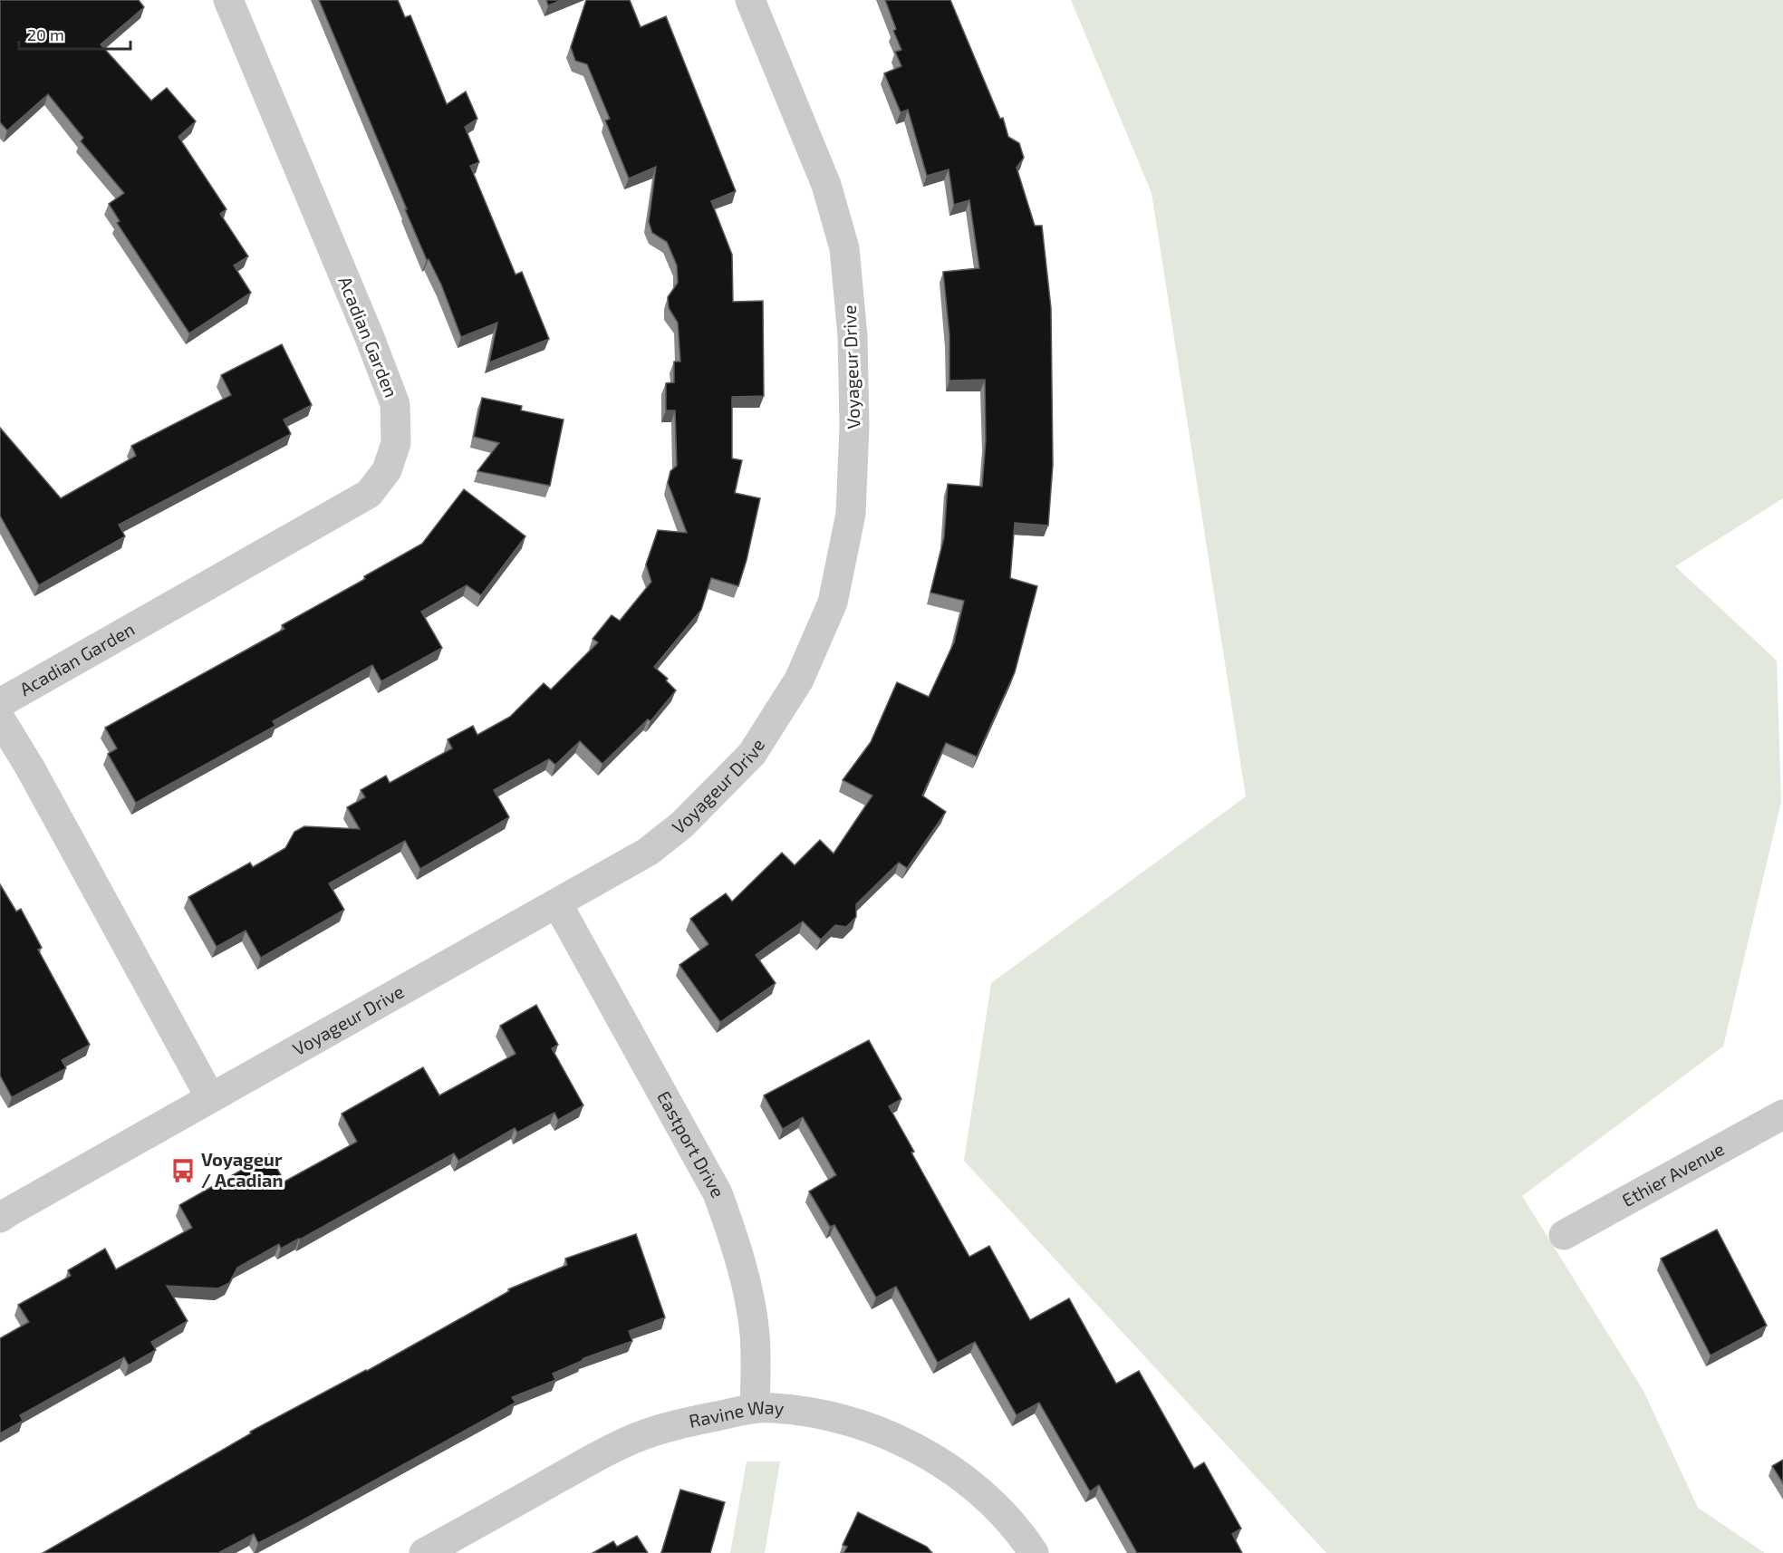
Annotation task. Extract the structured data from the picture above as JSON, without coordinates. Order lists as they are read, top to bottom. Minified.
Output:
{"streets":{"street":["Acadian Garden","Voyageur Drive","Eastport Drive","Ethier Avenue","Ravine Way"]},"crossings":[["Voyageur Drive","Eastport Drive"],["Eastport Drive","Ravine Way"]],"places":{"bus stop":["Voyageur / Acadian"]},"scale_bar":"20 m"}
